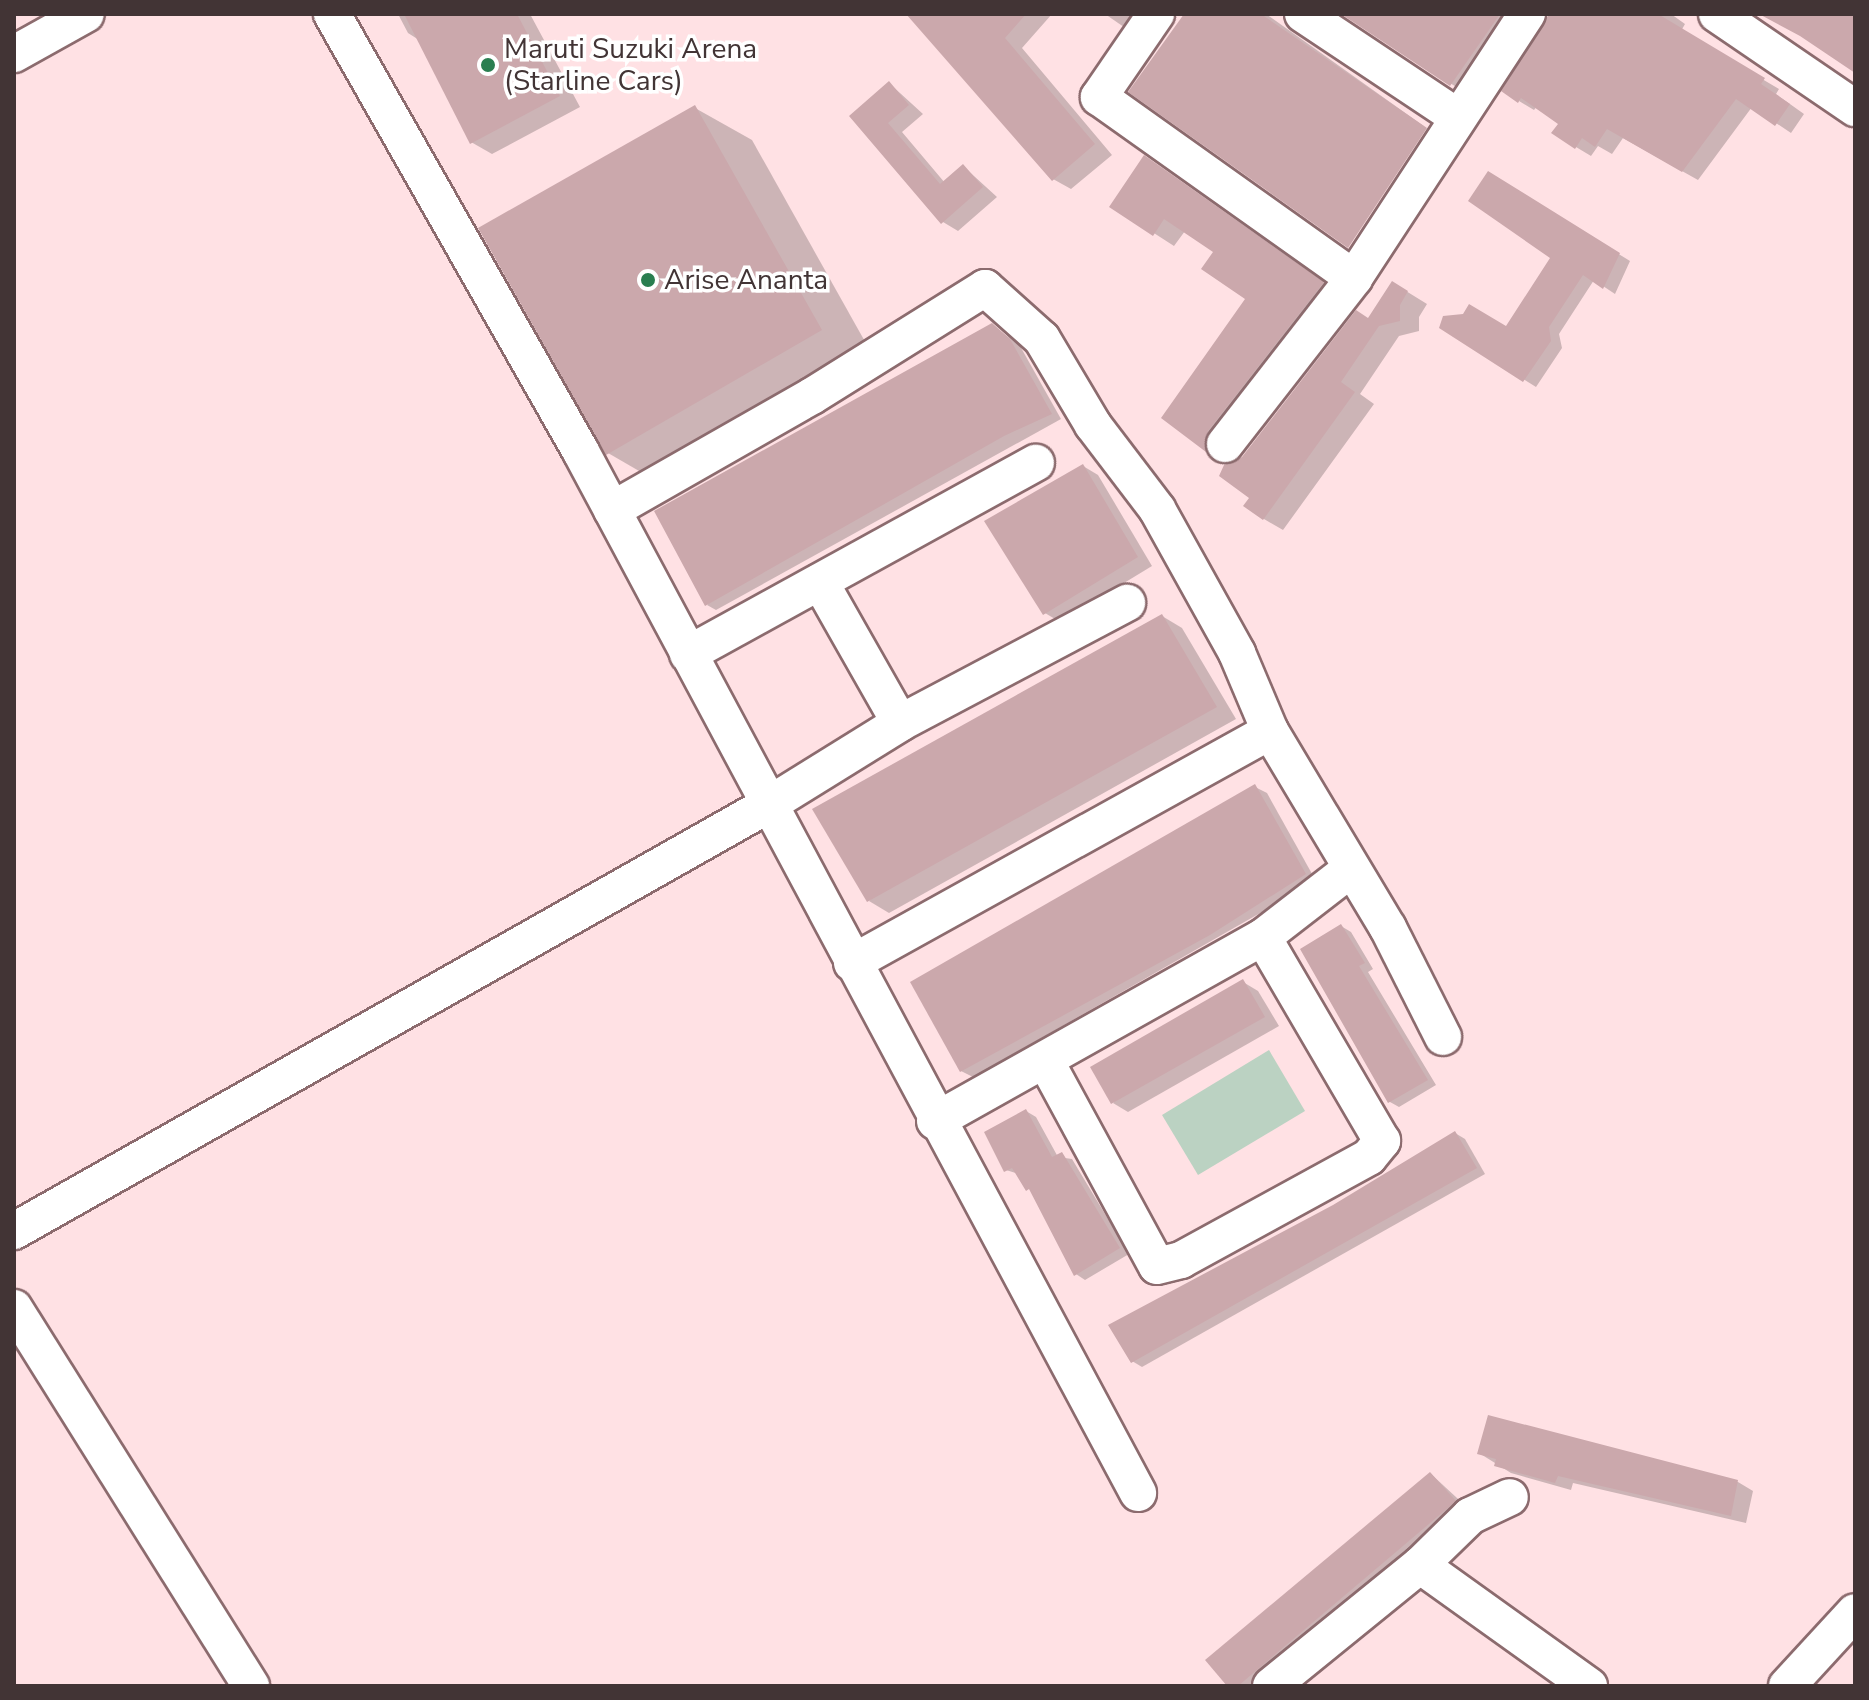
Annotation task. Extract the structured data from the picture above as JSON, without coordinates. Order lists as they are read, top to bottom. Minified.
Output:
{"places":["Maruti Suzuki Arena (Starline Cars)","Arise Ananta"]}
